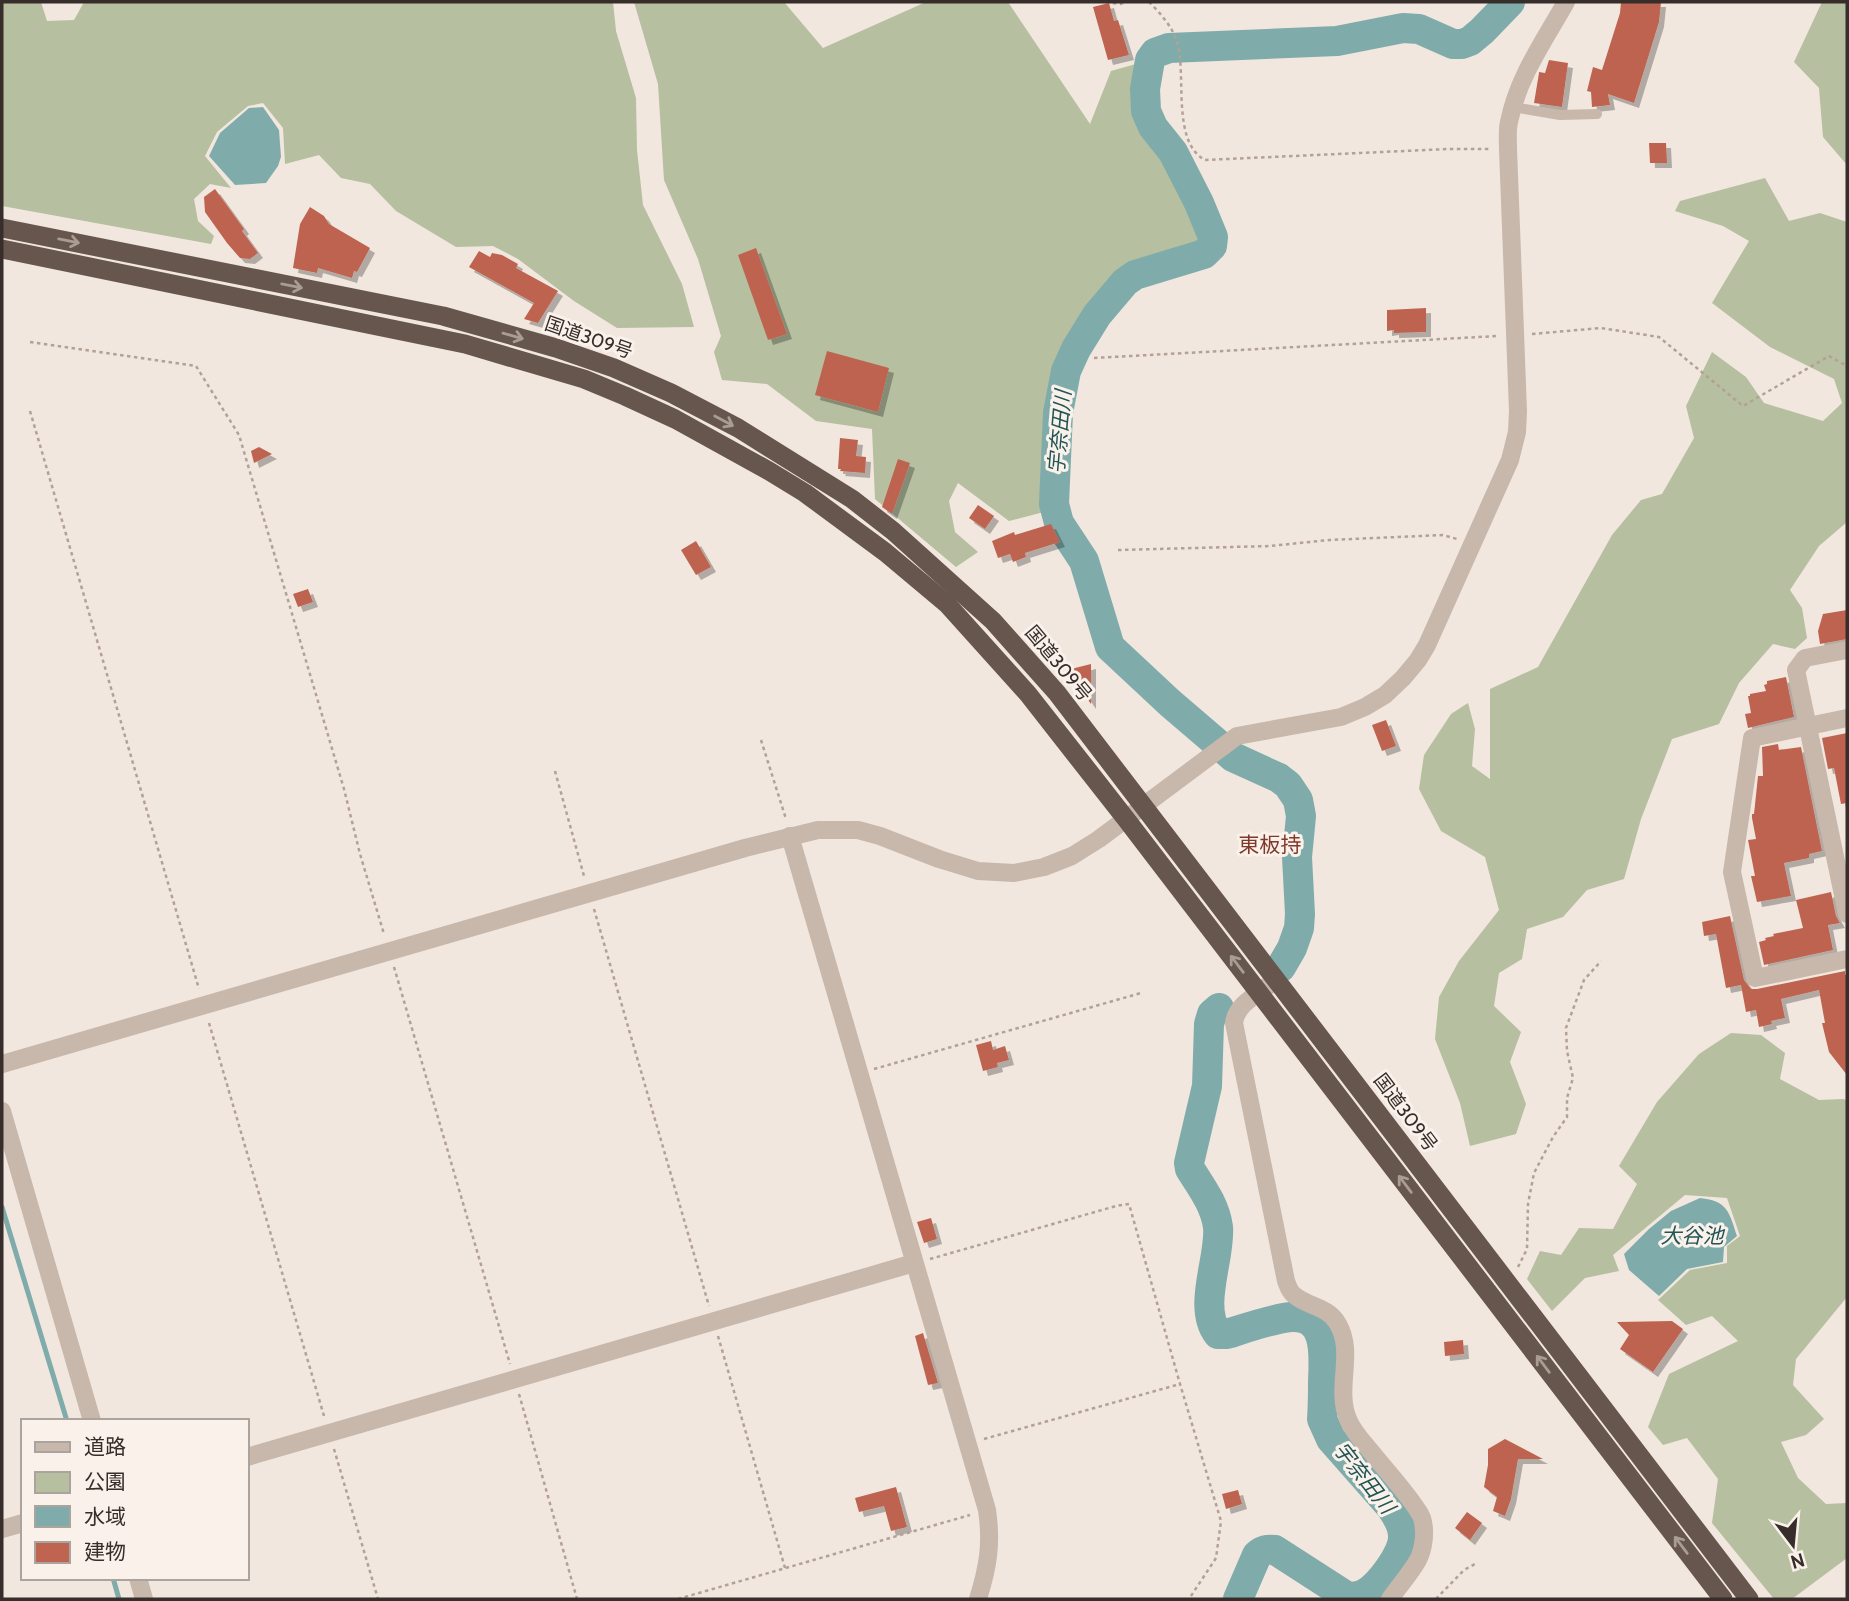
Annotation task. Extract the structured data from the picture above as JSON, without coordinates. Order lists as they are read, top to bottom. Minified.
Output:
{"streets":{"highway":["国道309号"]},"districts":["東板持"],"water":["宇奈田川","大谷池"],"legend":["道路","公園","水域","建物"],"north":"bottom"}
